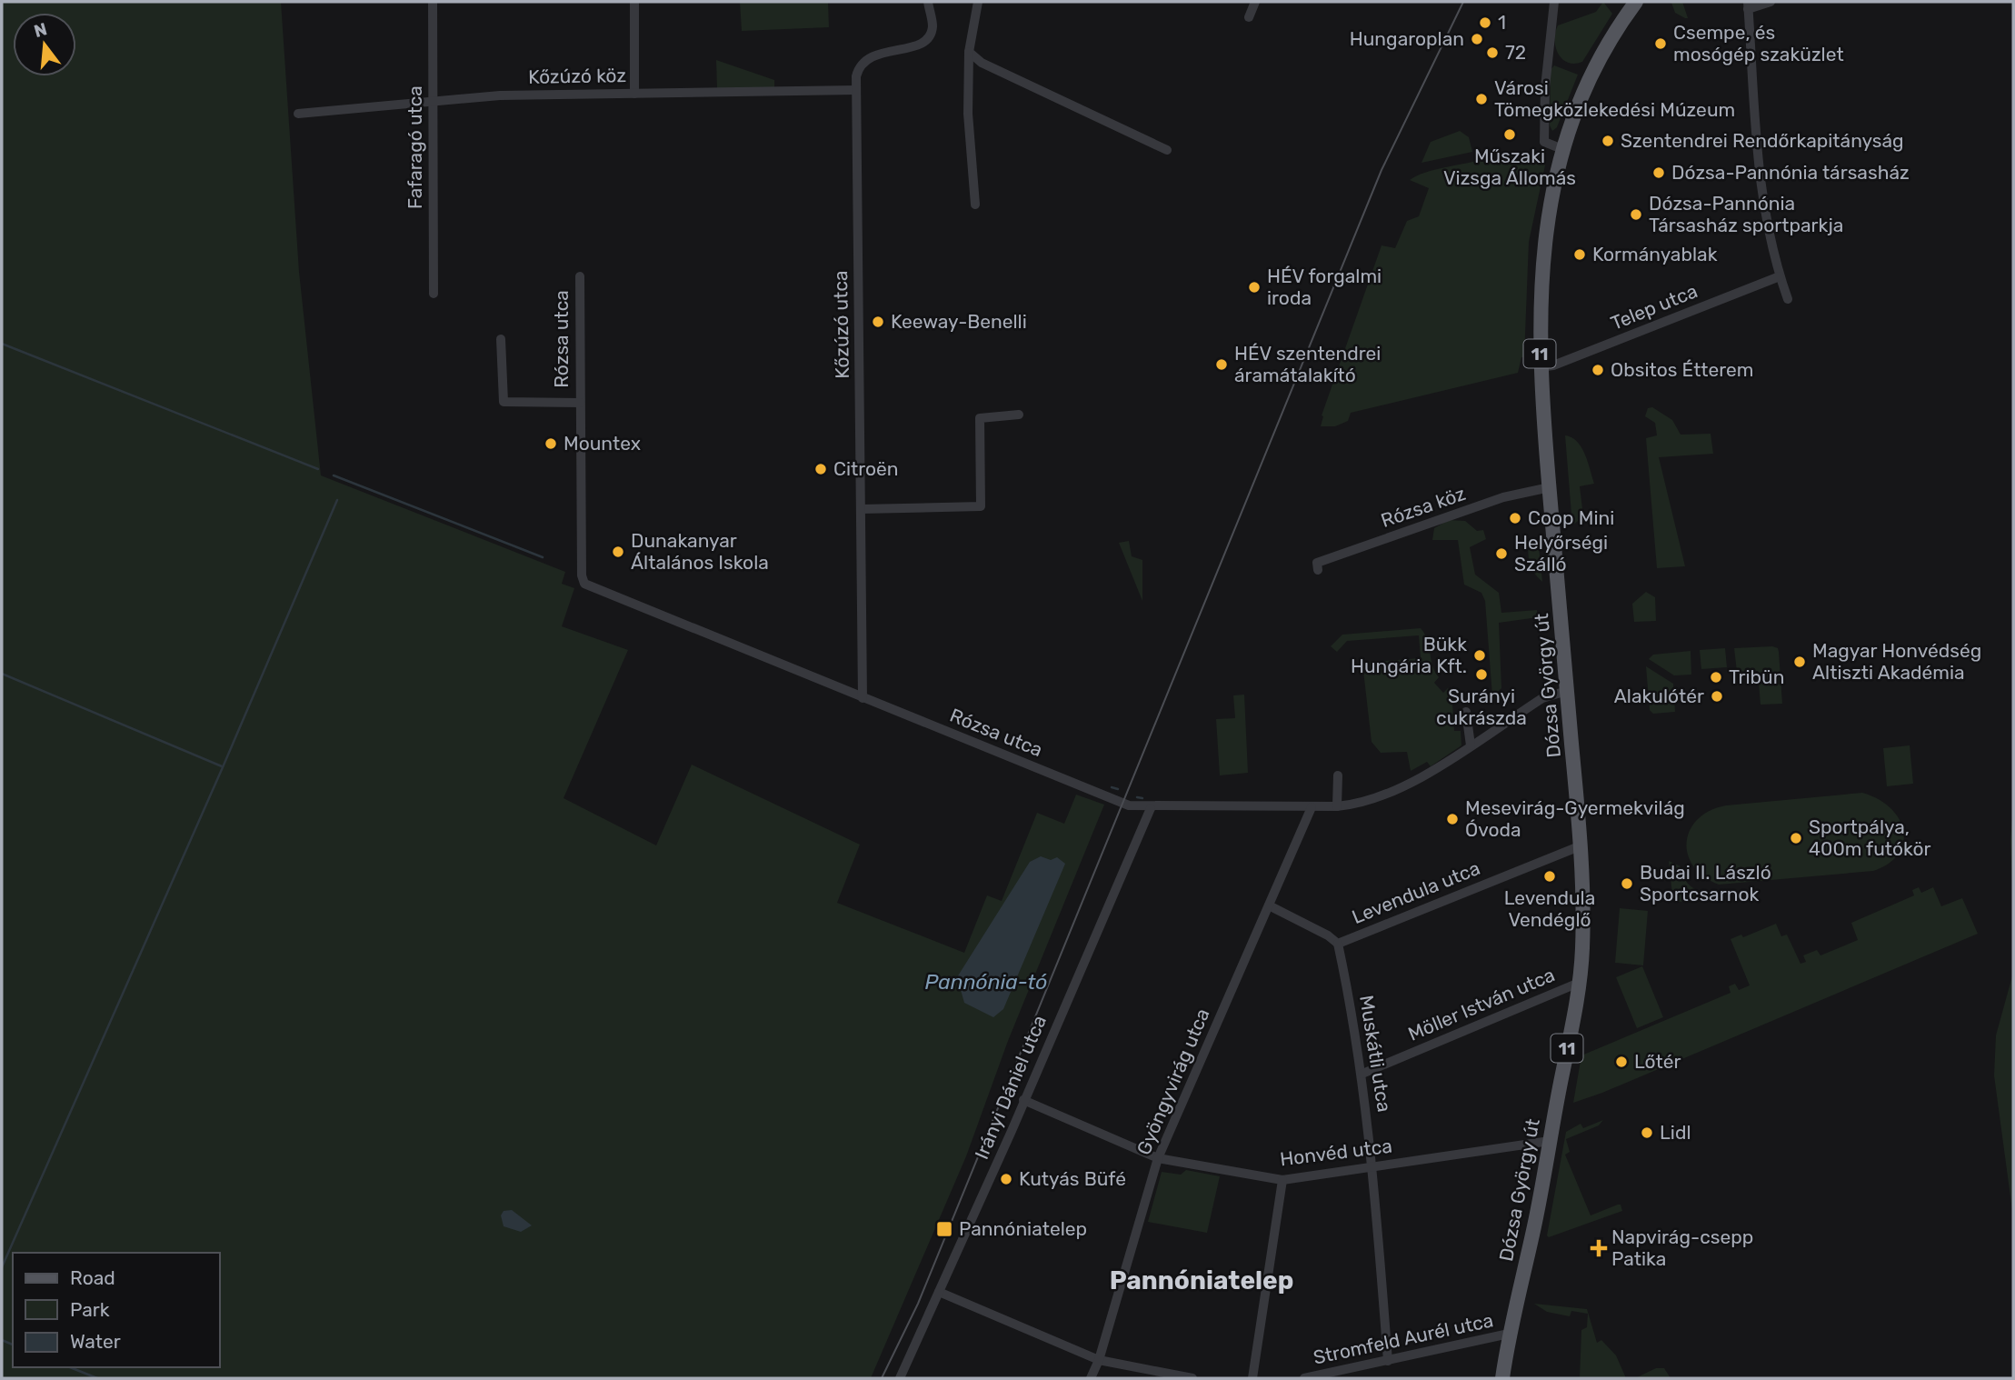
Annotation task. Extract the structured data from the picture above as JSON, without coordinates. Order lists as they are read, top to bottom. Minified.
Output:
{"streets":{"main road":["11","Dózsa György út"],"street":["Kőzúzó köz","Fafaragó utca","Telep utca","Kőzúzó utca","Rózsa utca","Rózsa köz","Levendula utca","Möller István utca","Muskátli utca","Gyöngyvirág utca","Irányi Dániel utca","Honvéd utca","Stromfeld Aurél utca"]},"crossings":[["Kőzúzó köz","Fafaragó utca"],["Kőzúzó köz","Kőzúzó utca"],["Telep utca","Dózsa György út"],["Kőzúzó utca","Rózsa utca"],["Rózsa utca","Dózsa György út"],["Rózsa utca","Gyöngyvirág utca"],["Rózsa utca","Irányi Dániel utca"],["Rózsa köz","Dózsa György út"],["Dózsa György út","Levendula utca"],["Dózsa György út","Möller István utca"],["Dózsa György út","Honvéd utca"],["Dózsa György út","Stromfeld Aurél utca"],["Levendula utca","Muskátli utca"],["Levendula utca","Gyöngyvirág utca"],["Möller István utca","Muskátli utca"],["Muskátli utca","Honvéd utca"],["Muskátli utca","Stromfeld Aurél utca"],["Gyöngyvirág utca","Honvéd utca"],["Irányi Dániel utca","Honvéd utca"]],"districts":["Pannóniatelep"],"water":["Pannónia-tó"],"places":{"other":["1","Hungaroplan","Csempe, és mosógép szaküzlet","72","Városi Tömegközlekedési Múzeum","Műszaki Vizsga Állomás","Szentendrei Rendőrkapitányság","Dózsa-Pannónia társasház","Dózsa-Pannónia Társasház sportparkja","Kormányablak","HÉV forgalmi iroda","Keeway-Benelli","HÉV szentendrei áramátalakító","Obsitos Étterem","Mountex","Citroën","Coop Mini","Dunakanyar Általános Iskola","Helyőrségi Szálló","Bükk Hungária Kft.","Magyar Honvédség Altiszti Akadémia","Surányi cukrászda","Tribün","Alakulótér","Mesevirág-Gyermekvilág Óvoda","Sportpálya, 400m futókör","Levendula Vendéglő","Budai II. László Sportcsarnok","Lőtér","Lidl","Kutyás Büfé"],"transit":["Pannóniatelep"],"health":["Napvirág-csepp Patika"]},"legend":["Road","Park","Water"],"north":"top"}
